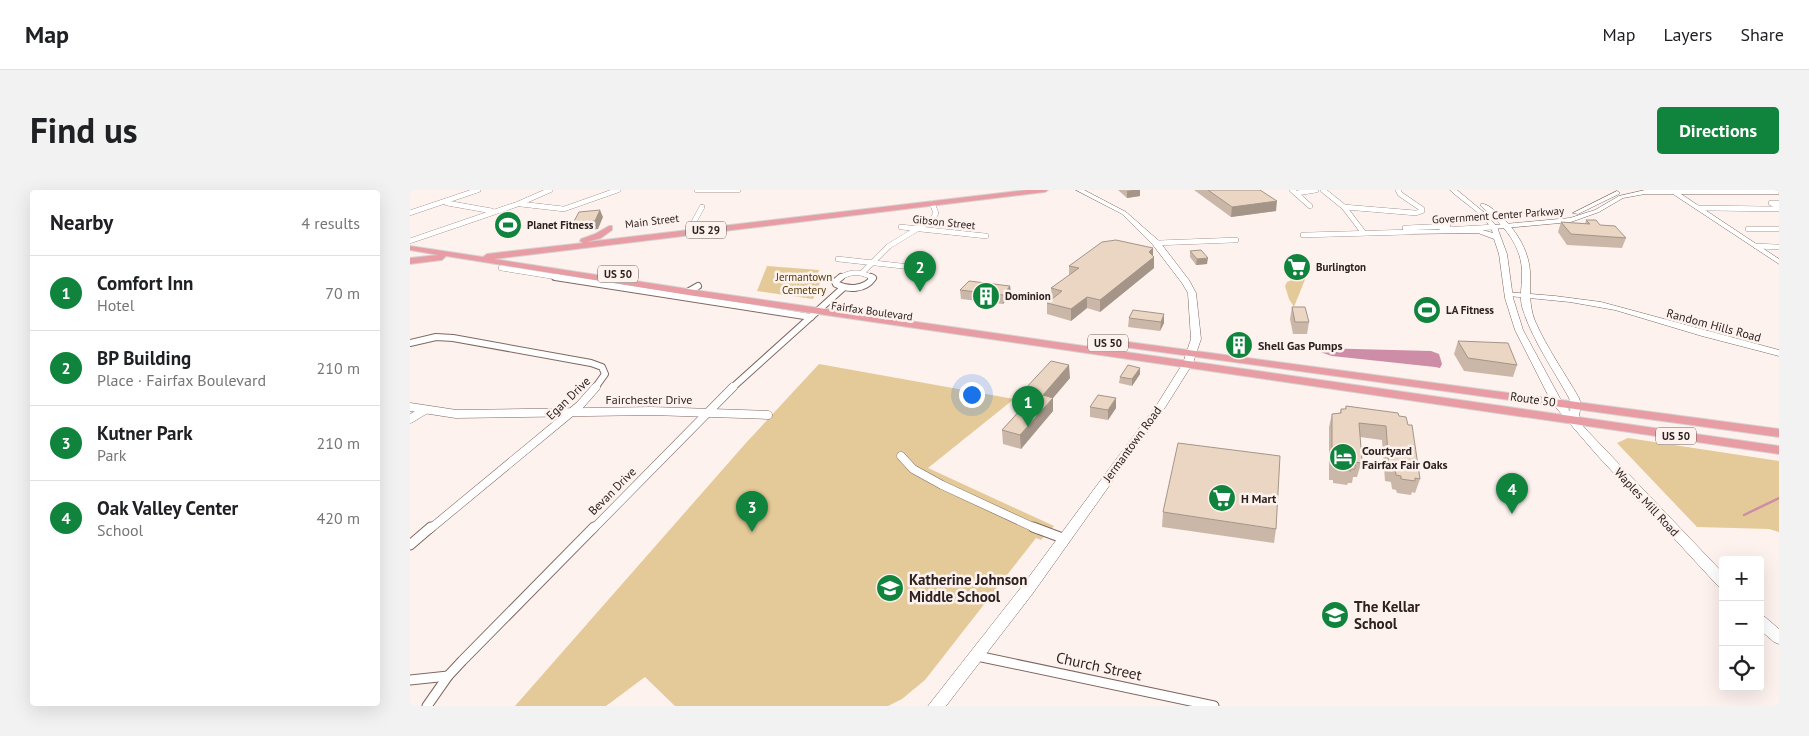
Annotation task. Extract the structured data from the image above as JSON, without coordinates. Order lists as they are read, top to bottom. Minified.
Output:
{"streets":{"main road":["Main Street","US 29","US 50","Fairfax Boulevard","Route 50","Jermantown Road","Waples Mill Road"],"street":["Government Center Parkway","Gibson Street","Random Hills Road","Egan Drive","Fairchester Drive","Bevan Drive","Church Street"]},"crossings":[["Government Center Parkway","Waples Mill Road"],["Main Street","Fairfax Boulevard"],["Fairfax Boulevard","Route 50"],["Fairfax Boulevard","Jermantown Road"],["Fairfax Boulevard","Bevan Drive"],["Random Hills Road","Waples Mill Road"],["Egan Drive","Fairchester Drive"],["Fairchester Drive","Bevan Drive"],["Route 50","Waples Mill Road"],["Jermantown Road","Church Street"]],"parks":["Jermantown Cemetery"],"places":{"sports":["Planet Fitness","LA Fitness"],"supermarket":["Burlington","H Mart"],"building":["Dominion","Shell Gas Pumps"],"hotel":["Courtyard Fairfax Fair Oaks"],"school or university":["Katherine Johnson Middle School","The Kellar School"]},"page":{"header":"Map","nav":["Map","Layers","Share"],"title":"Find us","buttons":"Directions","heading":["Nearby","4 results"],"pins":["2","1","4","3"],"list":[{"mark":"1","name":"Comfort Inn","note":"Hotel","value":"70 m"},{"mark":"2","name":"BP Building","note":"Place · Fairfax Boulevard","value":"210 m"},{"mark":"3","name":"Kutner Park","note":"Park","value":"210 m"},{"mark":"4","name":"Oak Valley Center","note":"School","value":"420 m"}],"map_buttons":["+","−"]}}
